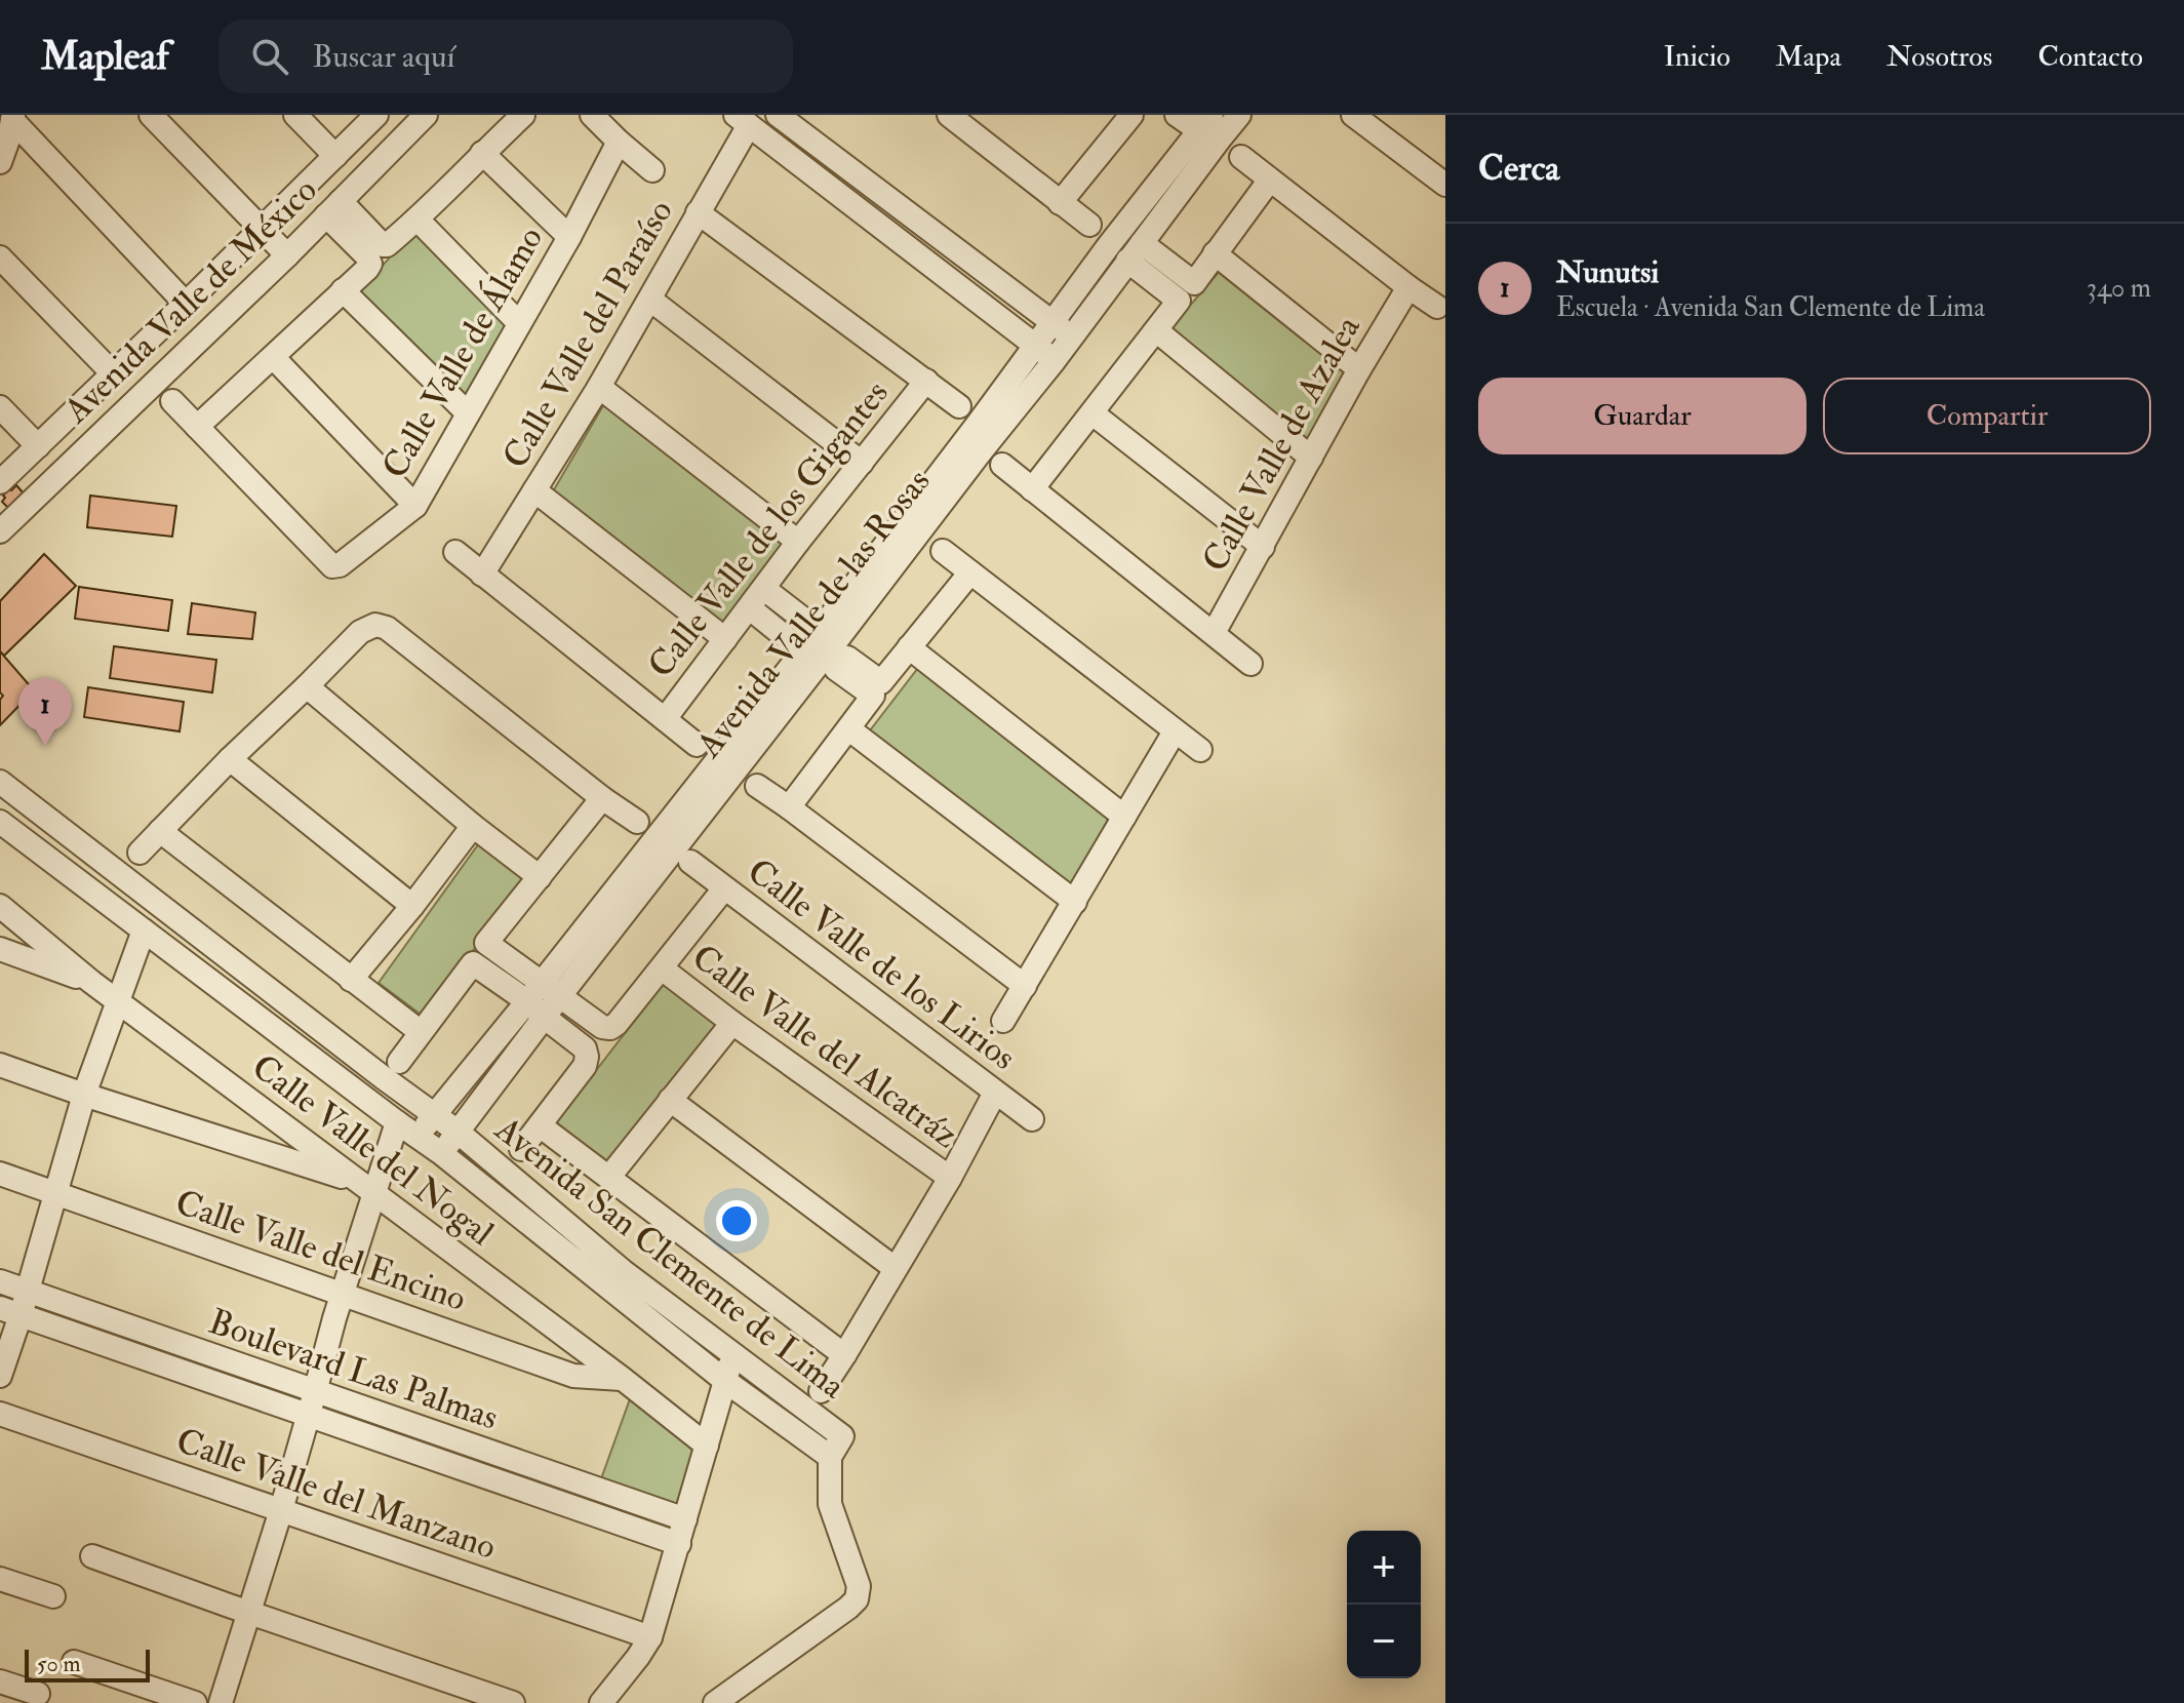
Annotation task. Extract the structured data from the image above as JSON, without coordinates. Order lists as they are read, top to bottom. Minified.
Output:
{"streets":{"street":["Avenida Valle de México","Calle Valle del Paraíso","Calle Valle de Álamo","Calle Valle de Azalea","Calle Valle de los Gigantes","Avenida Valle de las Rosas","Calle Valle de los Lirios","Calle Valle del Alcatráz","Calle Valle del Nogal","Calle Valle del Encino","Avenida San Clemente de Lima","Boulevard Las Palmas","Calle Valle del Manzano"]},"crossings":[["Avenida Valle de las Rosas","Avenida San Clemente de Lima"],["Calle Valle del Nogal","Calle Valle del Encino"]],"scale_bar":"50 m","page":{"header":"Mapleaf","search":"Buscar aquí","nav":["Inicio","Mapa","Nosotros","Contacto"],"heading":"Cerca","list":[{"mark":"1","name":"Nunutsi","note":"Escuela · Avenida San Clemente de Lima","value":"340 m"}],"buttons":["Guardar","Compartir"],"pins":"1","map_buttons":["+","−"],"scale":"50 m"}}
